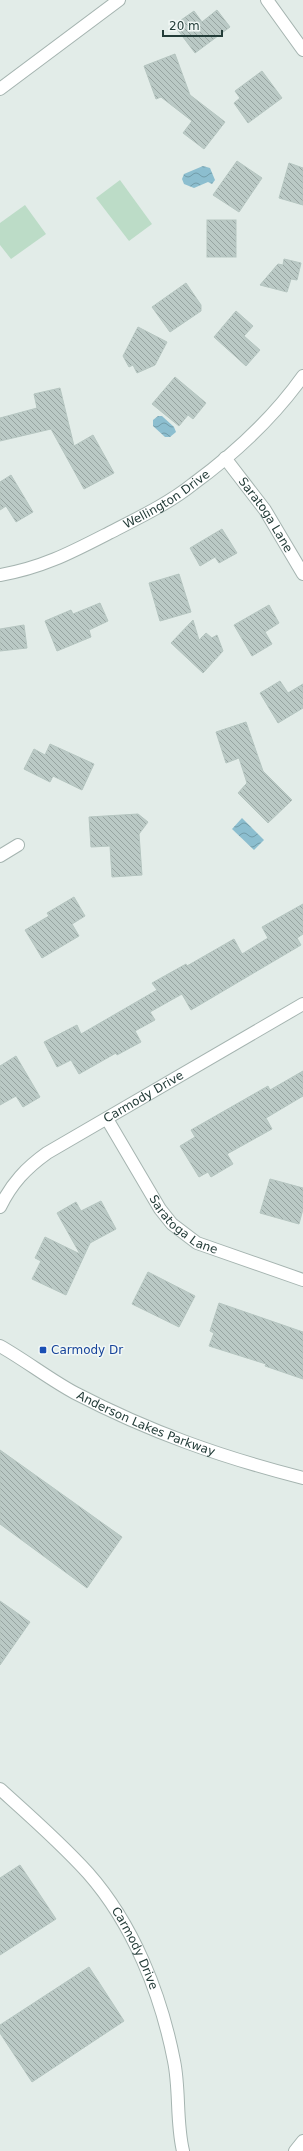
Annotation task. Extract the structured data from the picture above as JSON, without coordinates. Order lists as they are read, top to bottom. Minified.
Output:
{"streets":{"street":["Wellington Drive","Saratoga Lane","Carmody Drive","Anderson Lakes Parkway"]},"crossings":[["Wellington Drive","Saratoga Lane"],["Saratoga Lane","Carmody Drive"]],"places":{"transit":["Carmody Dr"]},"scale_bar":"20 m"}
